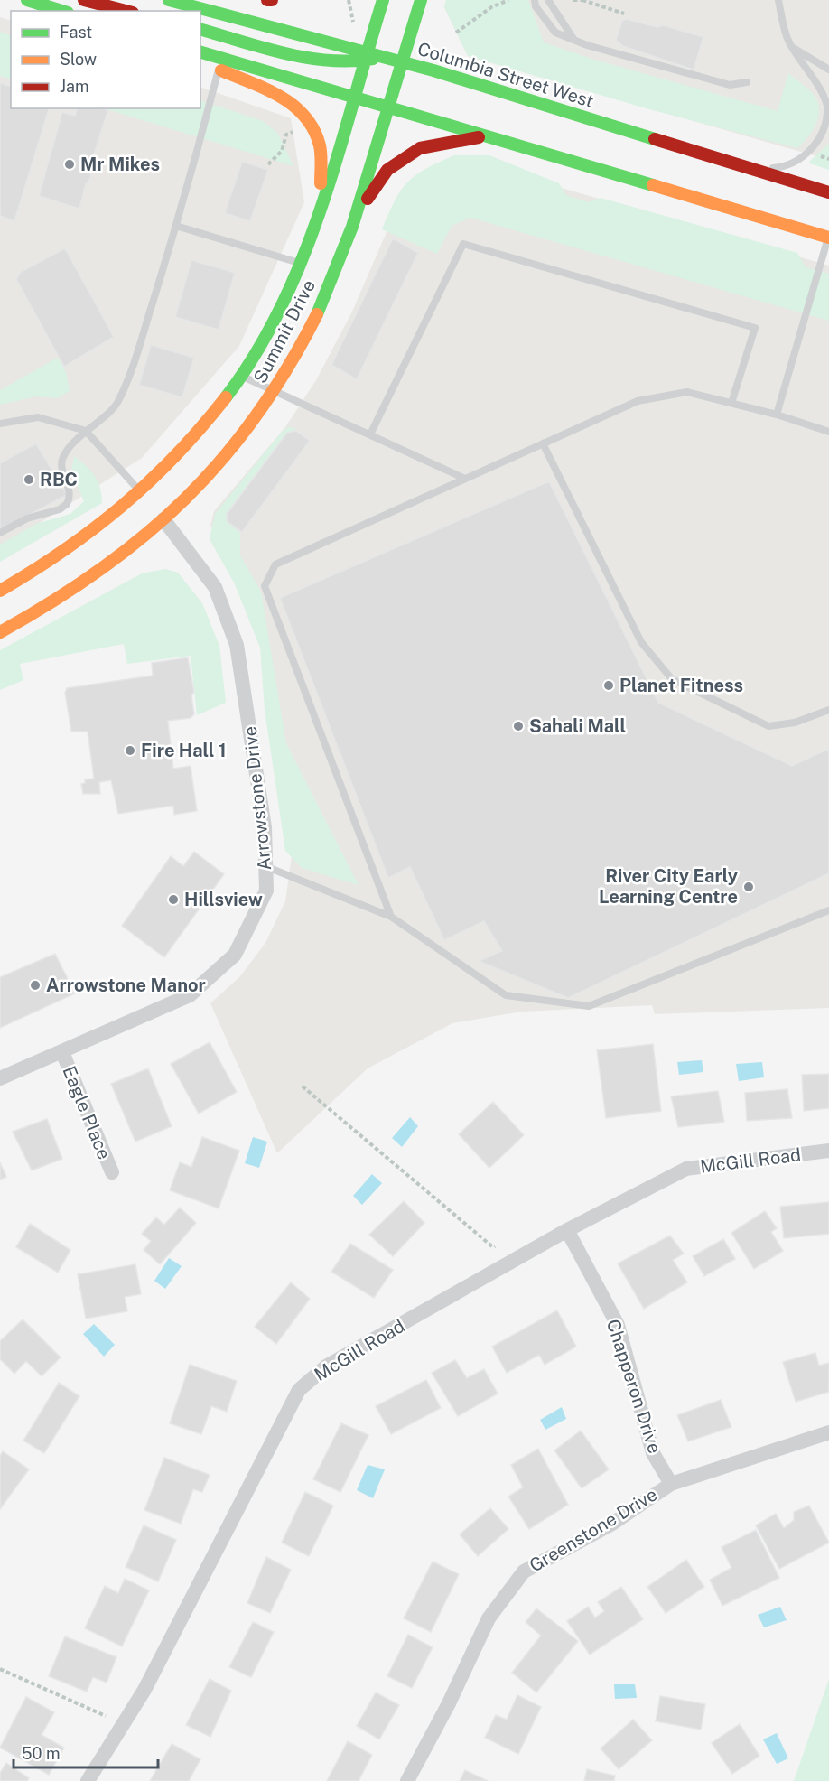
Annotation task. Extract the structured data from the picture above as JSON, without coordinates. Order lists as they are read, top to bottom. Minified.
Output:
{"streets":{"main road":["Columbia Street West","Summit Drive"],"street":["Arrowstone Drive","Eagle Place","McGill Road","Chapperon Drive","Greenstone Drive"]},"crossings":[["Columbia Street West","Summit Drive"],["Summit Drive","Arrowstone Drive"],["Arrowstone Drive","Eagle Place"],["McGill Road","Chapperon Drive"],["Chapperon Drive","Greenstone Drive"]],"places":["Mr Mikes","RBC","Planet Fitness","Sahali Mall","Fire Hall 1","River City Early Learning Centre","Hillsview","Arrowstone Manor"],"legend":["Fast","Slow","Jam"],"scale_bar":"50 m"}
